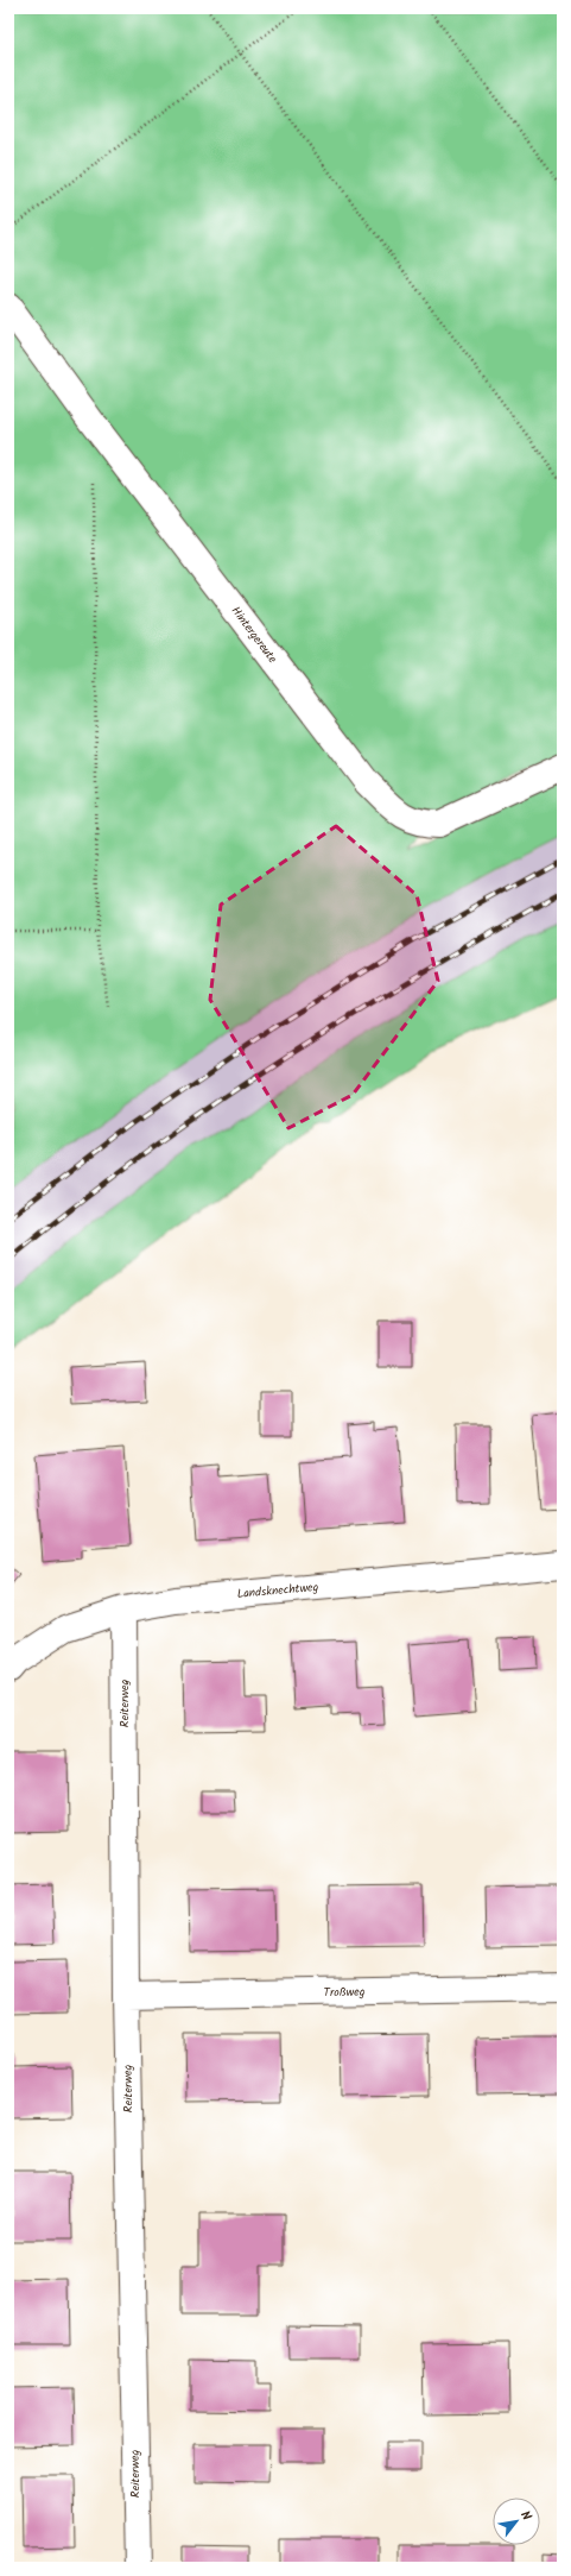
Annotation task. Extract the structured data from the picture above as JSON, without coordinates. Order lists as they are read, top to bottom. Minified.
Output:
{"streets":{"street":["Hintergereute","Landsknechtweg","Reiterweg","Troßweg"]},"crossings":[["Landsknechtweg","Reiterweg"],["Reiterweg","Troßweg"]],"north":"top right"}
